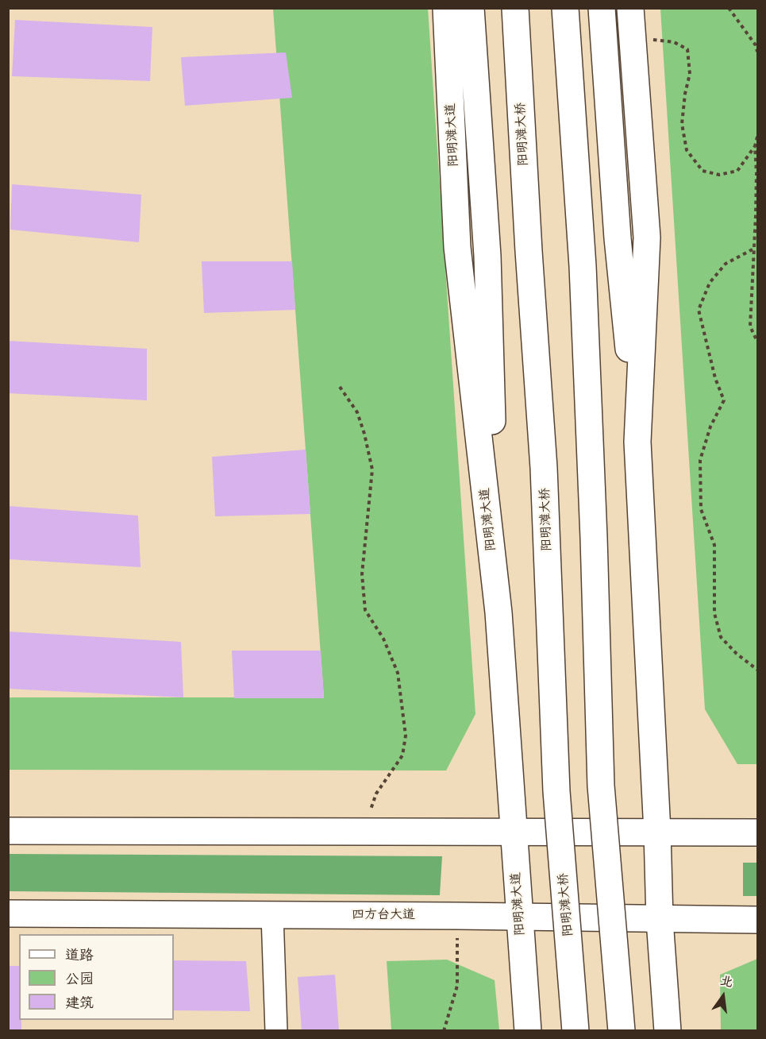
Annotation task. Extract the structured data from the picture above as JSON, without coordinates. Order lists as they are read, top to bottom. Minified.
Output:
{"streets":{"main road":["阳明滩大桥","阳明滩大道","四方台大道"]},"crossings":[["阳明滩大道","四方台大道"]],"legend":["道路","公园","建筑"],"north":"top"}
